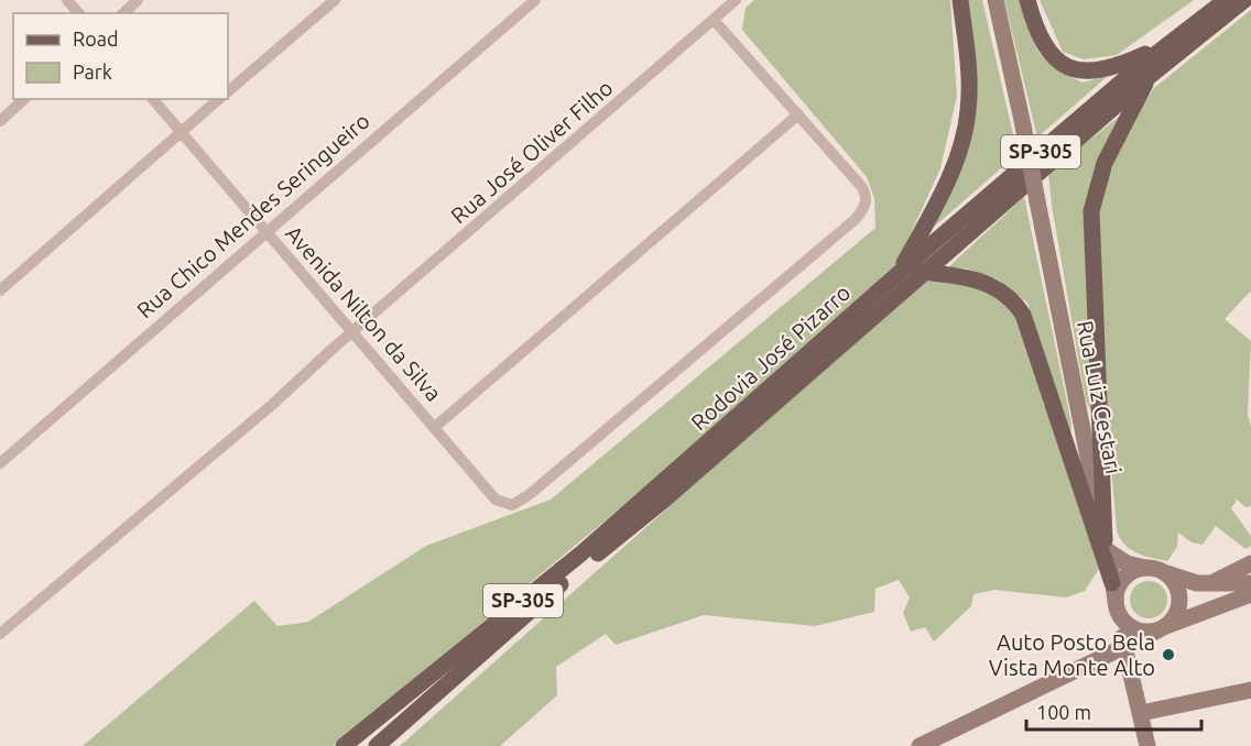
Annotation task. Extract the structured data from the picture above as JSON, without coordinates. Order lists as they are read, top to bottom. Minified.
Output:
{"streets":{"main road":["SP-305","Rodovia José Pizarro"],"street":["Rua José Oliver Filho","Rua Chico Mendes Seringueiro","Avenida Nilton da Silva","Rua Luiz Cestari"]},"crossings":[["Rua José Oliver Filho","Avenida Nilton da Silva"],["Rua Chico Mendes Seringueiro","Avenida Nilton da Silva"]],"places":["Auto Posto Bela Vista Monte Alto"],"legend":["Road","Park"],"scale_bar":"100 m"}
